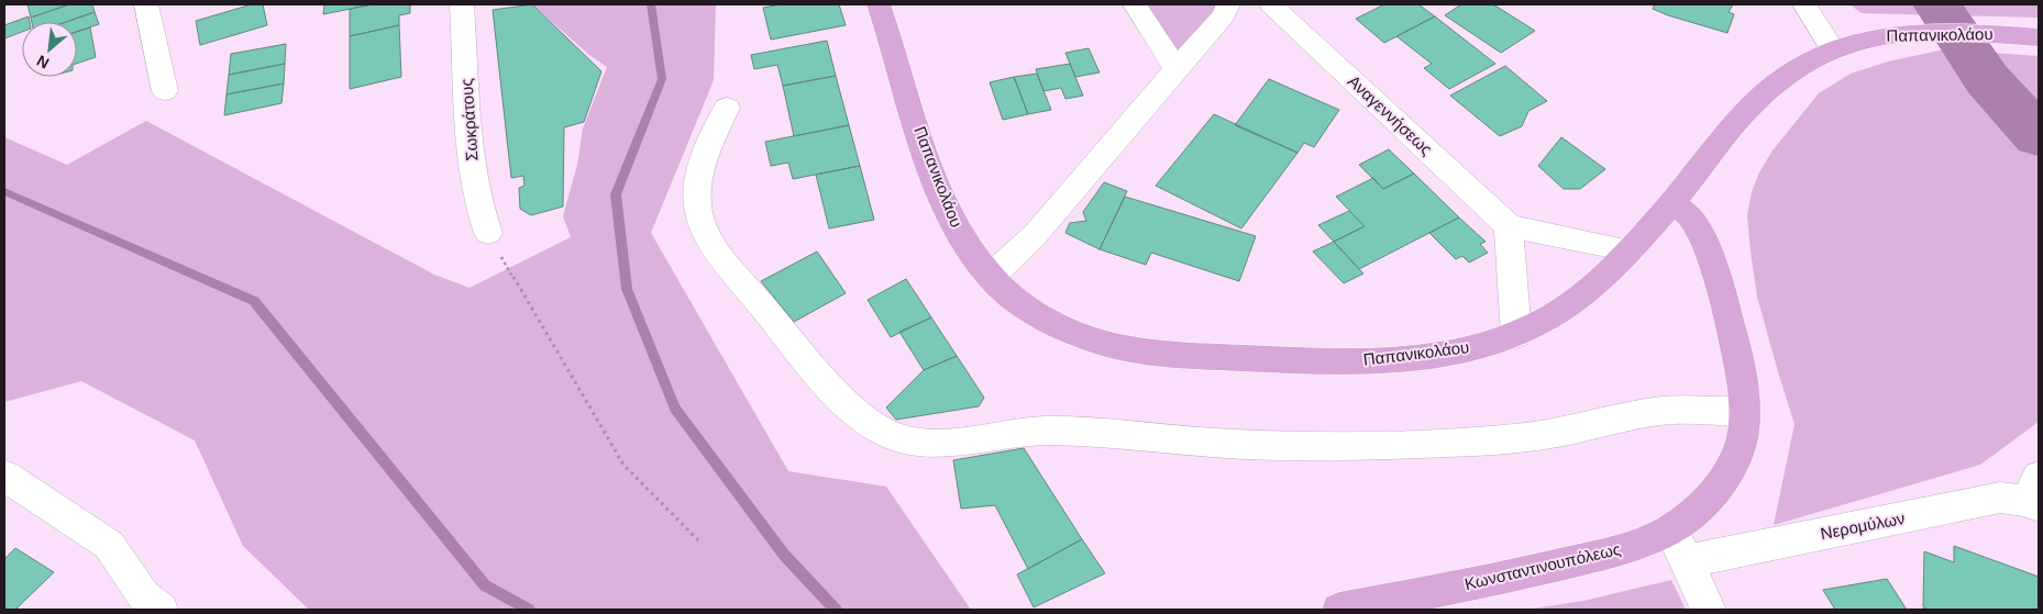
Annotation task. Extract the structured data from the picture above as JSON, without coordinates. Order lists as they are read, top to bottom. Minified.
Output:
{"streets":{"main road":["Παπανικολάου","Κωνσταντινουπόλεως"],"street":["Αναγεννήσεως","Σωκράτους","Νερομύλων"]},"crossings":[["Παπανικολάου","Κωνσταντινουπόλεως"]],"north":"bottom left"}
